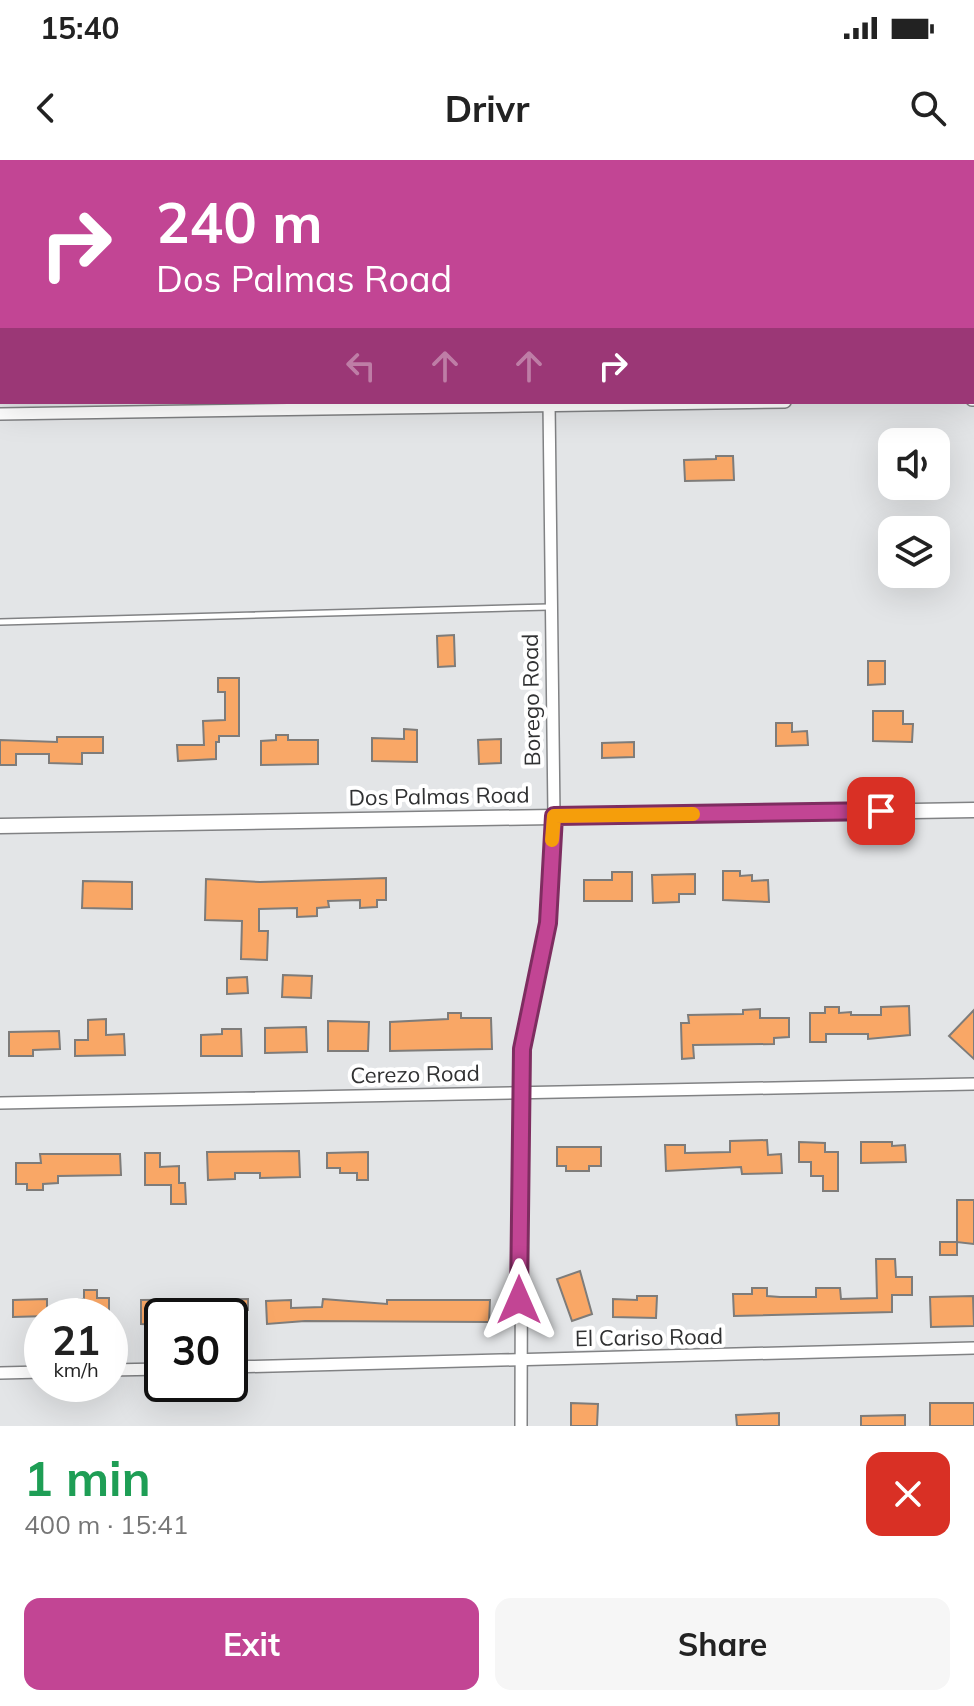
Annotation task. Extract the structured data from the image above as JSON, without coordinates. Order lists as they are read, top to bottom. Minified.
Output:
{"streets":{"street":["Borego Road","Dos Palmas Road","Cerezo Road","El Cariso Road"]},"crossings":[["Borego Road","Dos Palmas Road"],["Borego Road","Cerezo Road"],["Borego Road","El Cariso Road"]],"page":{"status":"15:40","header":"Drivr","turn":["240 m","Dos Palmas Road"],"speed":"21 km/h","limit":"30","heading":["1 min","400 m · 15:41"],"buttons":["Exit","Share"]}}
